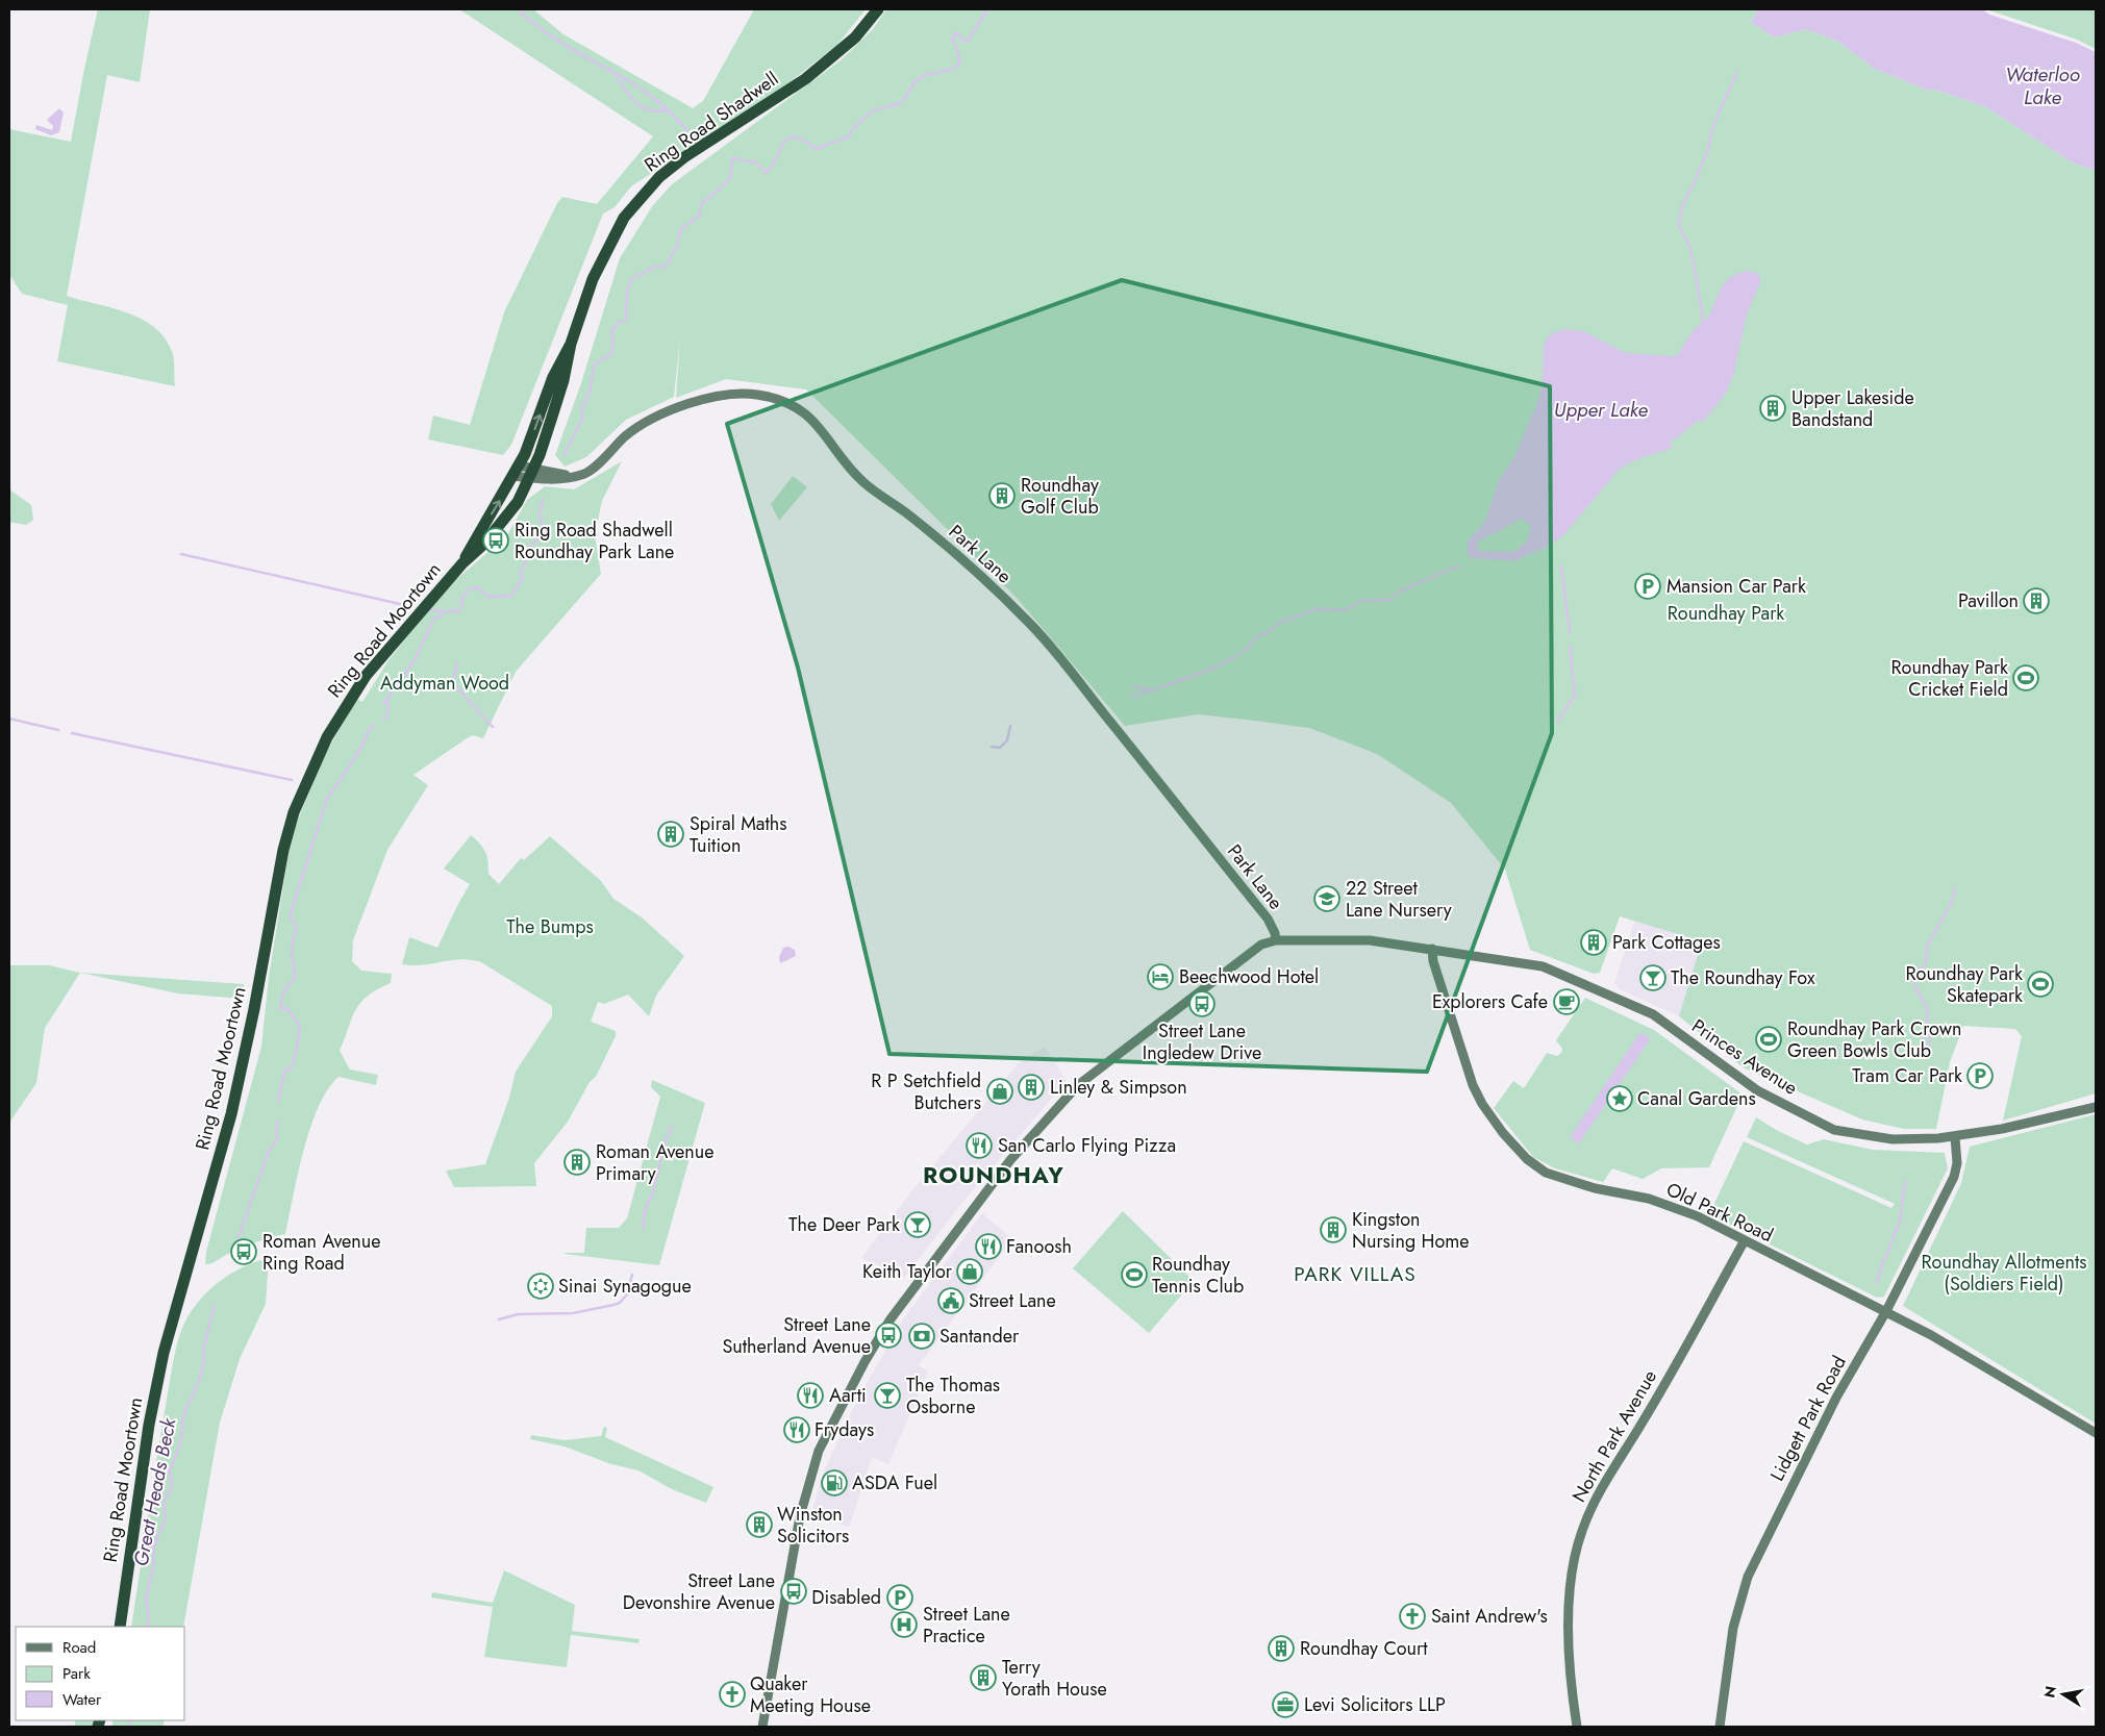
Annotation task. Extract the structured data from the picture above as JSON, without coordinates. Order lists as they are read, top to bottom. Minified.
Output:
{"streets":{"highway":["Ring Road Shadwell","Ring Road Moortown"],"street":["Park Lane","Princes Avenue","Old Park Road","Lidgett Park Road","North Park Avenue"]},"crossings":[["Ring Road Shadwell","Park Lane"],["Ring Road Shadwell","Ring Road Moortown"],["Park Lane","Ring Road Moortown"],["Princes Avenue","Old Park Road"],["Princes Avenue","Lidgett Park Road"],["Old Park Road","Lidgett Park Road"],["Old Park Road","North Park Avenue"]],"districts":["ROUNDHAY","PARK VILLAS"],"water":["Waterloo Lake","Upper Lake","Great Heads Beck"],"parks":["Roundhay Park","Addyman Wood","The Bumps","Roundhay Allotments (Soldiers Field)"],"places":{"building":["Upper Lakeside Bandstand","Roundhay Golf Club","Pavillon","Spiral Maths Tuition","Park Cottages","Linley & Simpson","Roman Avenue Primary","Kingston Nursing Home","Winston Solicitors","Roundhay Court","Terry Yorath House"],"bus stop":["Ring Road Shadwell Roundhay Park Lane","Street Lane Ingledew Drive","Roman Avenue Ring Road","Street Lane Sutherland Avenue","Street Lane Devonshire Avenue"],"parking":["Mansion Car Park","Tram Car Park","Disabled"],"sports":["Roundhay Park Cricket Field","Roundhay Park Skatepark","Roundhay Park Crown Green Bowls Club","Roundhay Tennis Club"],"school or university":["22 Street Lane Nursery"],"hotel":["Beechwood Hotel"],"bar":["The Roundhay Fox","The Deer Park","The Thomas Osborne"],"cafe":["Explorers Cafe"],"shop":["R P Setchfield Butchers","Keith Taylor"],"place":["Canal Gardens"],"restaurant":["San Carlo Flying Pizza","Fanoosh","Aarti","Frydays"],"synagogue":["Sinai Synagogue"],"public building":["Street Lane"],"bank":["Santander"],"fuel station":["ASDA Fuel"],"church":["Saint Andrew's","Quaker Meeting House"],"hospital":["Street Lane Practice"],"office":["Levi Solicitors LLP"]},"legend":["Road","Park","Water"],"north":"left"}
